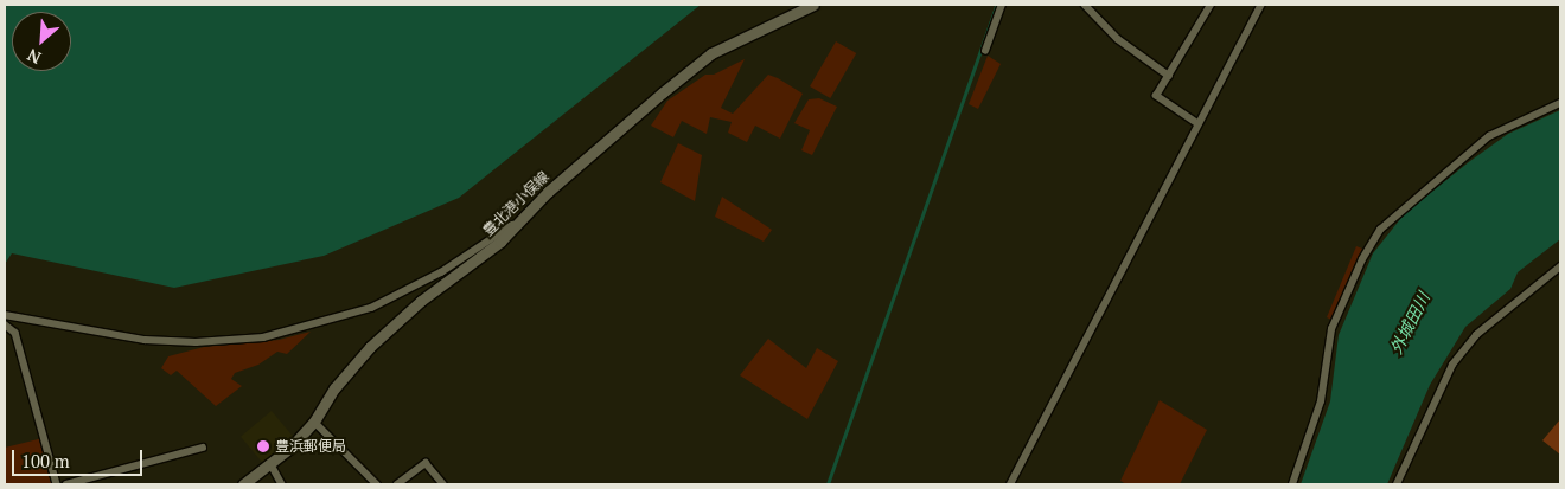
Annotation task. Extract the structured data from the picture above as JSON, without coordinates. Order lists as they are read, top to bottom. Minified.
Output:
{"streets":{"main road":["豊北港小俣線"]},"water":["外城田川"],"places":["豊浜郵便局"],"scale_bar":"100 m","north":"bottom left"}
